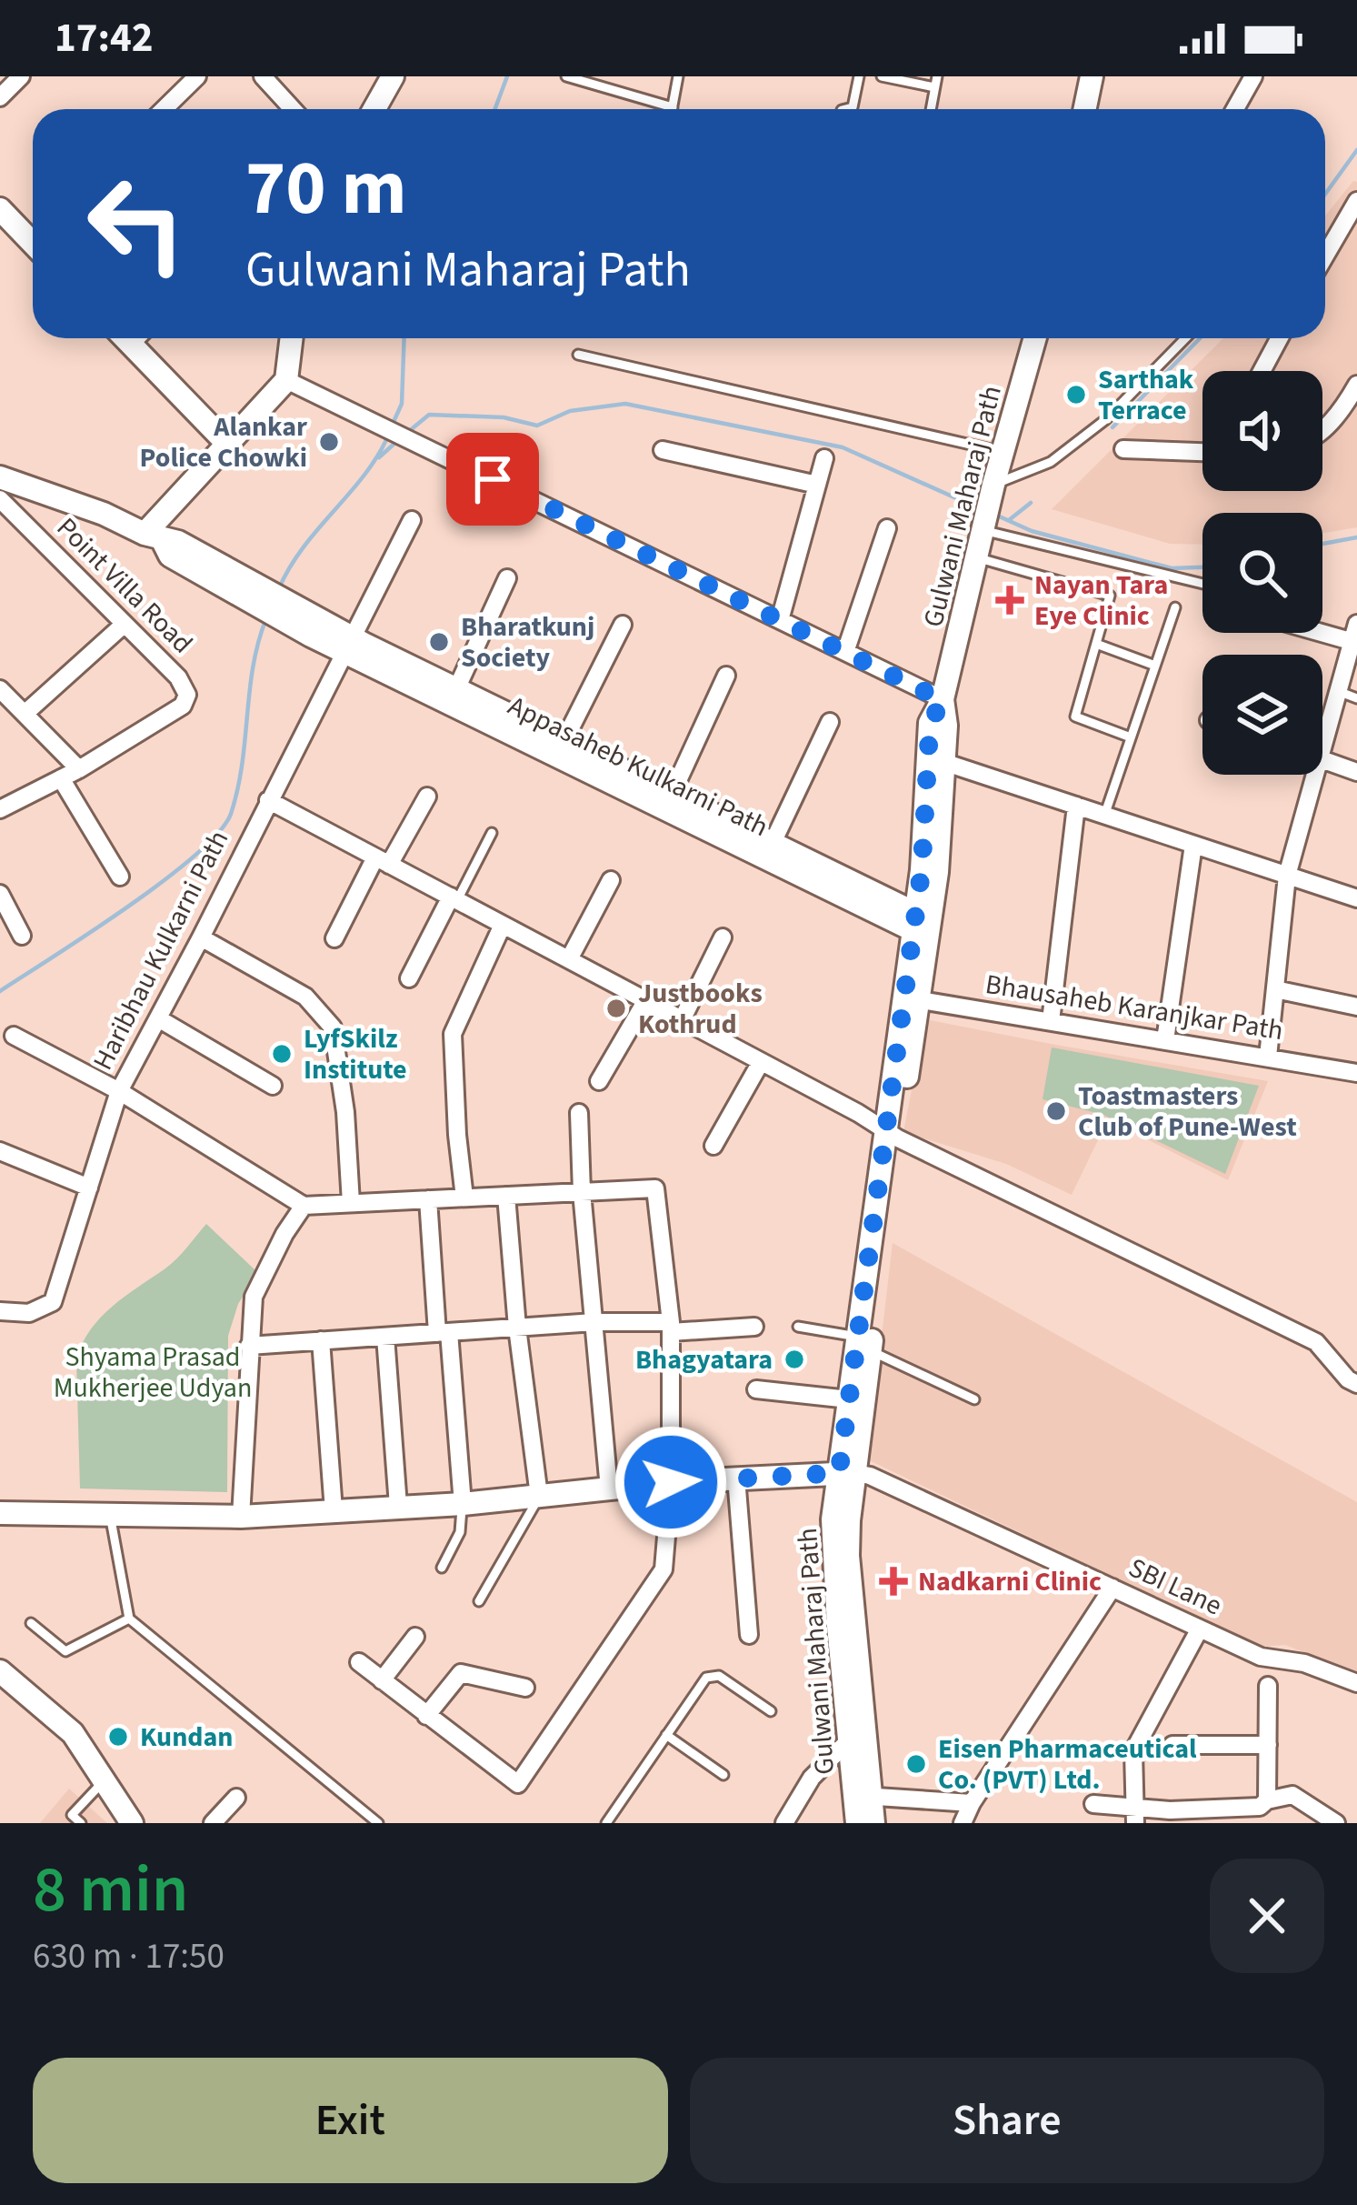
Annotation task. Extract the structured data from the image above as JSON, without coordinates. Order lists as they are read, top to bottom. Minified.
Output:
{"streets":{"street":["Gulwani Maharaj Path","Point Villa Road","Appasaheb Kulkarni Path","Haribhau Kulkarni Path","Bhausaheb Karanjkar Path","SBI Lane"]},"crossings":[["Gulwani Maharaj Path","Appasaheb Kulkarni Path"],["Gulwani Maharaj Path","Bhausaheb Karanjkar Path"],["Gulwani Maharaj Path","SBI Lane"],["Appasaheb Kulkarni Path","Haribhau Kulkarni Path"]],"parks":["Shyama Prasad Mukherjee Udyan"],"places":{"other":["Sarthak Terrace","Alankar Police Chowki","Bharatkunj Society","Justbooks Kothrud","LyfSkilz Institute","Toastmasters Club of Pune-West","Bhagyatara","Kundan","Eisen Pharmaceutical Co. (PVT) Ltd."],"health":["Nayan Tara Eye Clinic","Nadkarni Clinic"]},"page":{"status":"17:42","turn":["70 m","Gulwani Maharaj Path"],"heading":["8 min","630 m · 17:50"],"buttons":["Exit","Share"]}}
